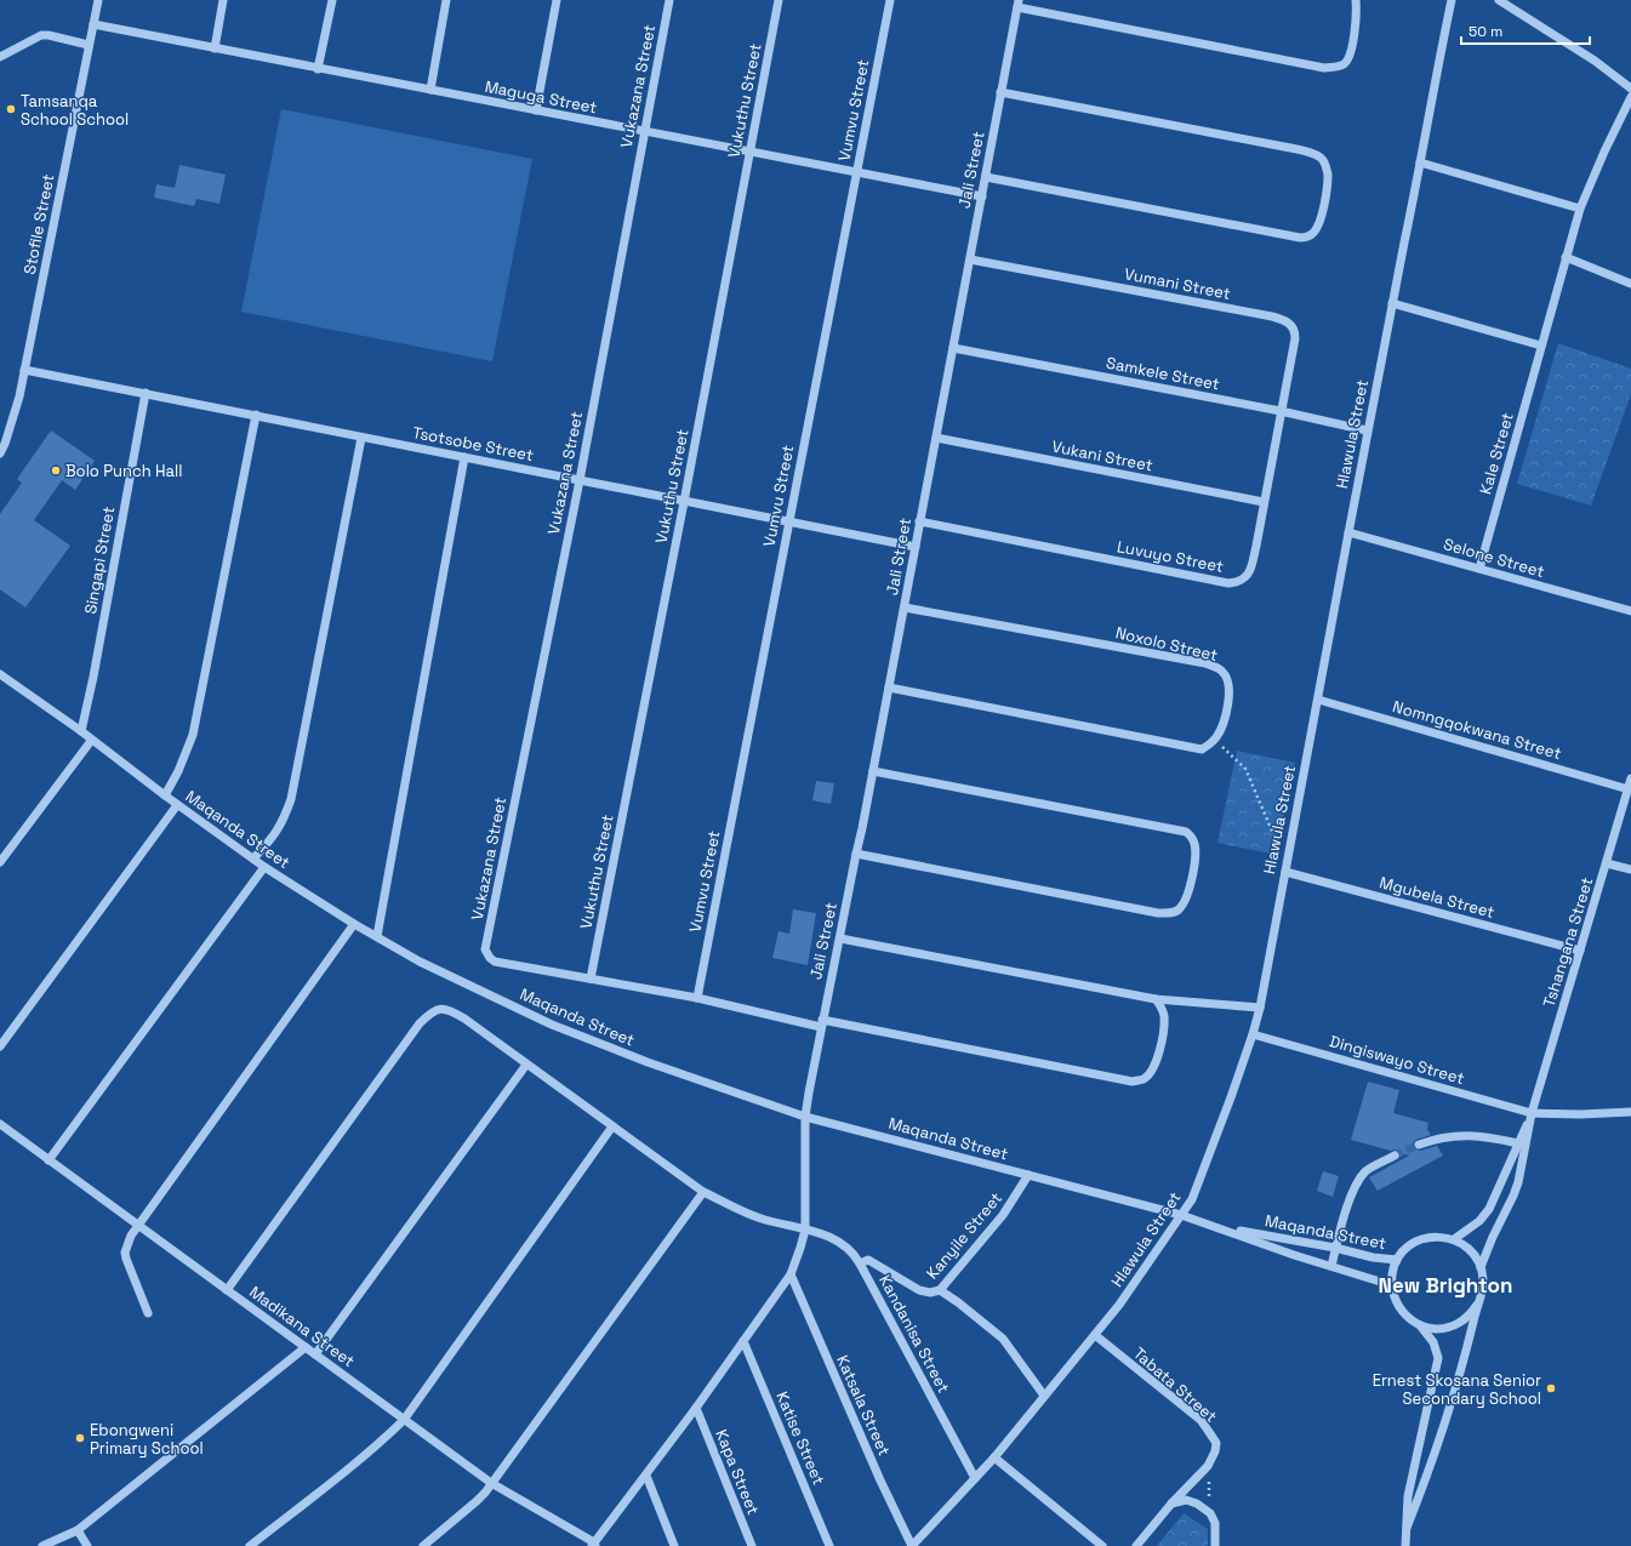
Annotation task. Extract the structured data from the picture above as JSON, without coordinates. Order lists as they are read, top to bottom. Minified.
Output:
{"streets":{"street":["Vukazana Street","Maguga Street","Vukuthu Street","Vumvu Street","Jali Street","Stofile Street","Vumani Street","Samkele Street","Hlawula Street","Tsotsobe Street","Kale Street","Vukani Street","Luvuyo Street","Selone Street","Singapi Street","Noxolo Street","Nomngqokwana Street","Maqanda Street","Mgubela Street","Tshangana Street","Dingiswayo Street","Kanyile Street","Madikana Street","Kandanisa Street","Tabata Street","Katsala Street","Katise Street","Kapa Street"]},"crossings":[["Vukazana Street","Maguga Street"],["Vukazana Street","Vukuthu Street"],["Vukazana Street","Tsotsobe Street"],["Maguga Street","Vukuthu Street"],["Maguga Street","Vumvu Street"],["Maguga Street","Jali Street"],["Maguga Street","Stofile Street"],["Vukuthu Street","Tsotsobe Street"],["Vumvu Street","Tsotsobe Street"],["Jali Street","Vumani Street"],["Jali Street","Samkele Street"],["Jali Street","Tsotsobe Street"],["Jali Street","Vukani Street"],["Jali Street","Luvuyo Street"],["Jali Street","Noxolo Street"],["Jali Street","Maqanda Street"],["Jali Street","Madikana Street"],["Jali Street","Kandanisa Street"],["Jali Street","Katsala Street"],["Jali Street","Katise Street"],["Jali Street","Kapa Street"],["Stofile Street","Tsotsobe Street"],["Vumani Street","Samkele Street"],["Vumani Street","Luvuyo Street"],["Samkele Street","Hlawula Street"],["Samkele Street","Luvuyo Street"],["Hlawula Street","Selone Street"],["Hlawula Street","Nomngqokwana Street"],["Hlawula Street","Maqanda Street"],["Hlawula Street","Mgubela Street"],["Hlawula Street","Dingiswayo Street"],["Hlawula Street","Kandanisa Street"],["Hlawula Street","Tabata Street"],["Hlawula Street","Katsala Street"],["Tsotsobe Street","Singapi Street"],["Kale Street","Selone Street"],["Vukani Street","Luvuyo Street"],["Singapi Street","Maqanda Street"],["Nomngqokwana Street","Tshangana Street"],["Maqanda Street","Tshangana Street"],["Maqanda Street","Kanyile Street"],["Mgubela Street","Tshangana Street"],["Tshangana Street","Dingiswayo Street"],["Kanyile Street","Kandanisa Street"],["Madikana Street","Kandanisa Street"]],"districts":["New Brighton"],"places":["Tamsanqa School School","Bolo Punch Hall","Ernest Skosana Senior Secondary School","Ebongweni Primary School"],"scale_bar":"50 m"}
